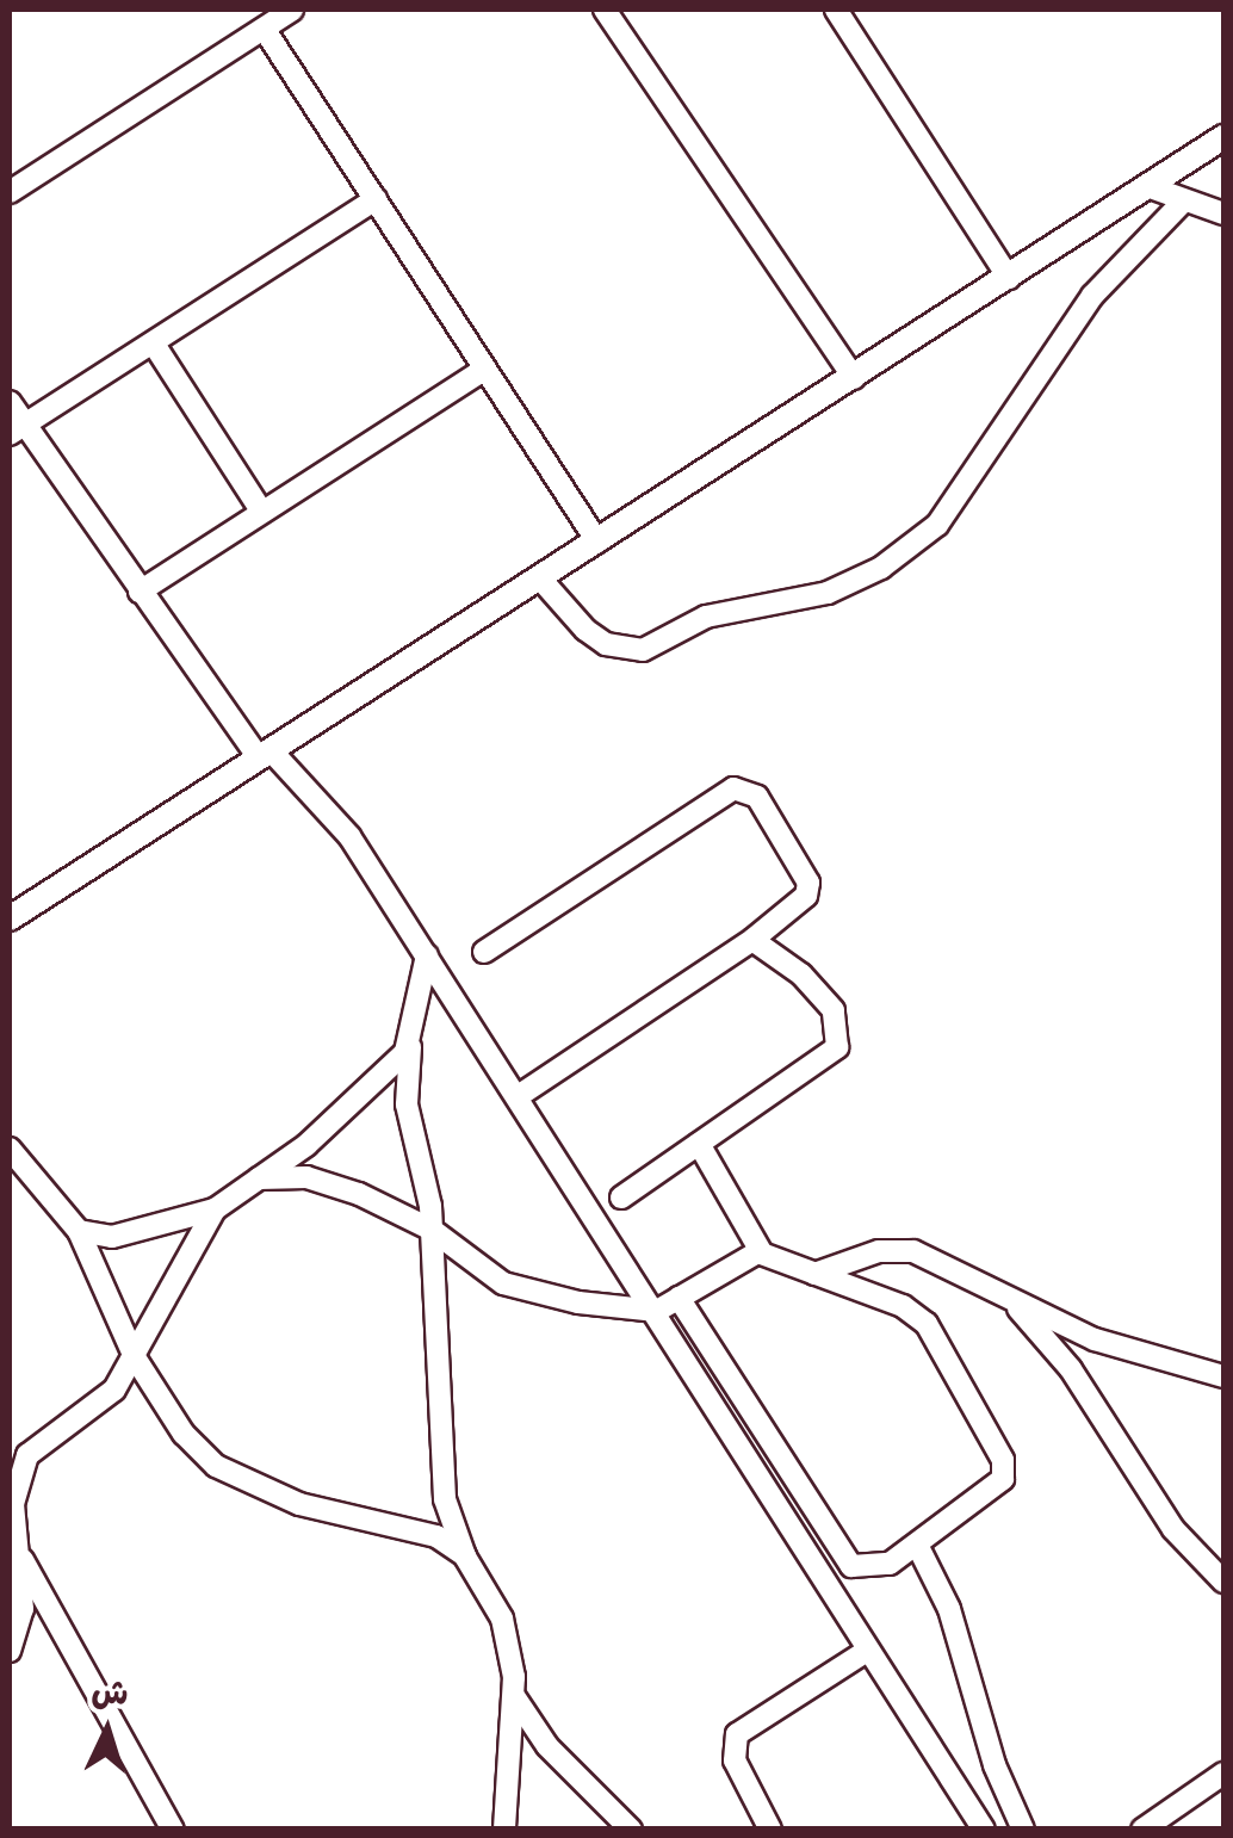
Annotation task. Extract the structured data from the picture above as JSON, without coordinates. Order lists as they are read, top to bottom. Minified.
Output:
{"north":"top"}
